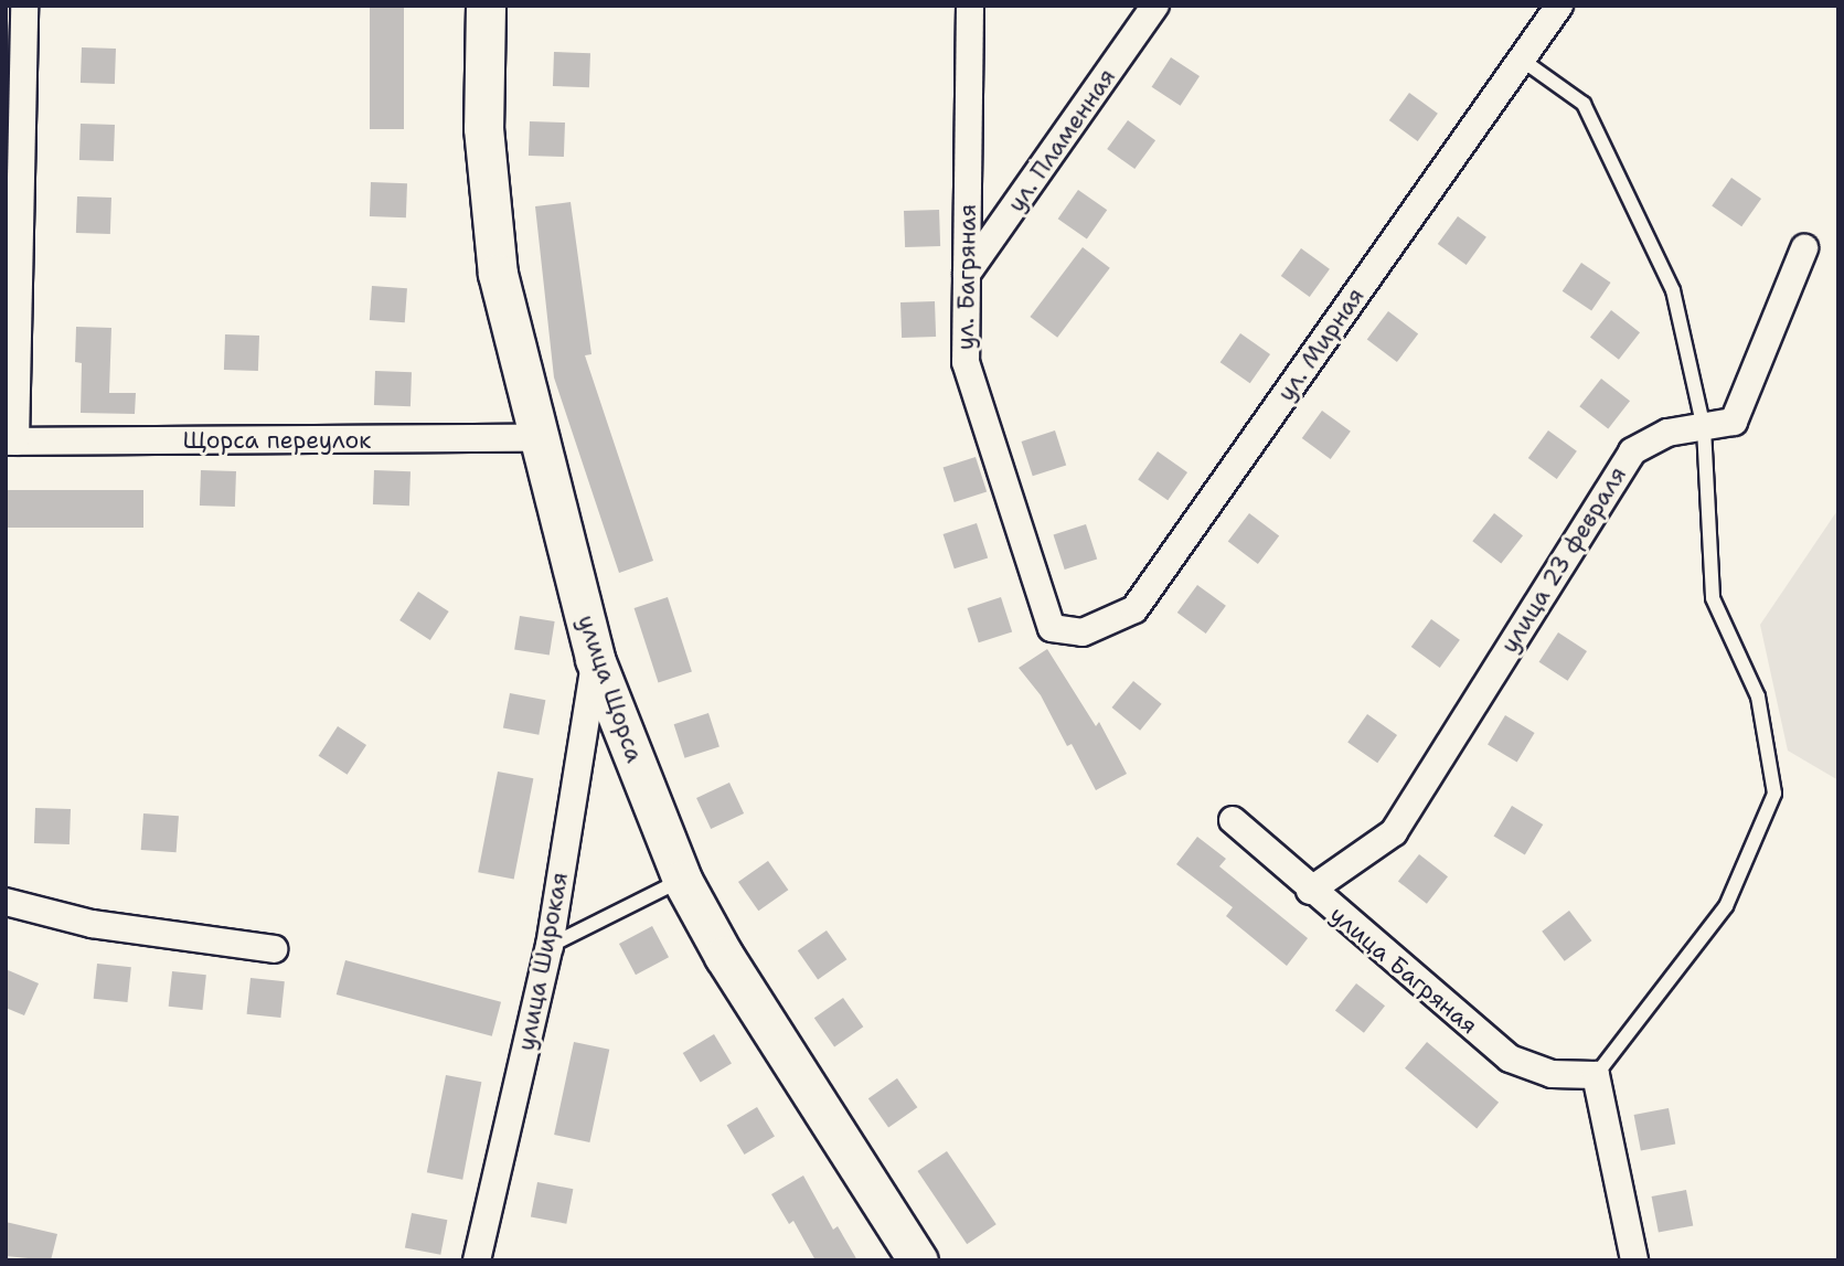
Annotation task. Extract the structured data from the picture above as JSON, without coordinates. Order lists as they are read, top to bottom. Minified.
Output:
{"streets":{"street":["ул. Пламенная","ул. Багряная","ул. Мирная","Щорса переулок","улица 23 февраля","улица Щорса","улица Широкая","улица Багряная"]},"crossings":[["ул. Пламенная","ул. Багряная"],["ул. Багряная","ул. Мирная"],["Щорса переулок","улица Щорса"],["улица 23 февраля","улица Багряная"],["улица Щорса","улица Широкая"]]}
